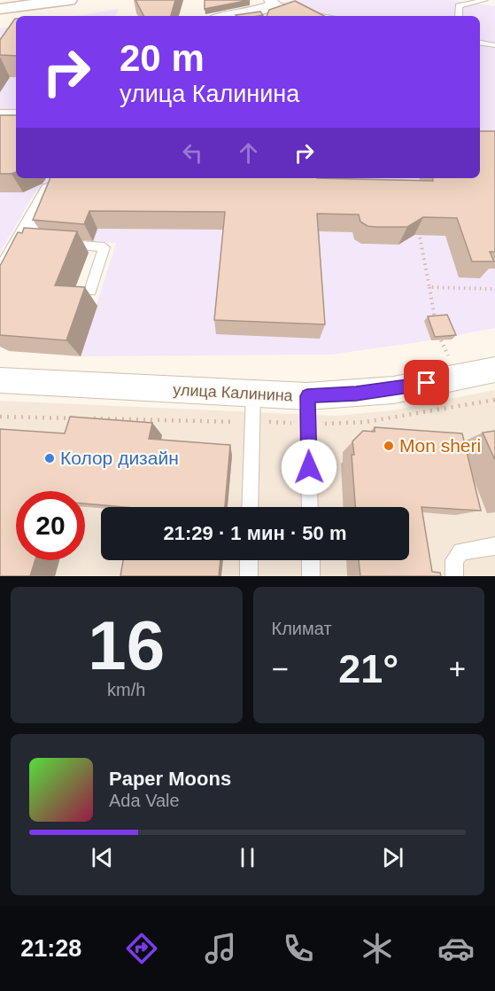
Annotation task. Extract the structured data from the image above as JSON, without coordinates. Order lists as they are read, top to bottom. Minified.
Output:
{"streets":{"street":["улица Калинина"]},"places":["Mon sheri","Колор дизайн"],"page":{"turn":["20 m","улица Калинина"],"limit":"20","trip":"21:29 · 1 мин · 50 m","tile":[["16","km/h"],"Климат"],"heat":["−","21°","+"],"song":["Paper Moons","Ada Vale"],"tabs":"21:28"}}
